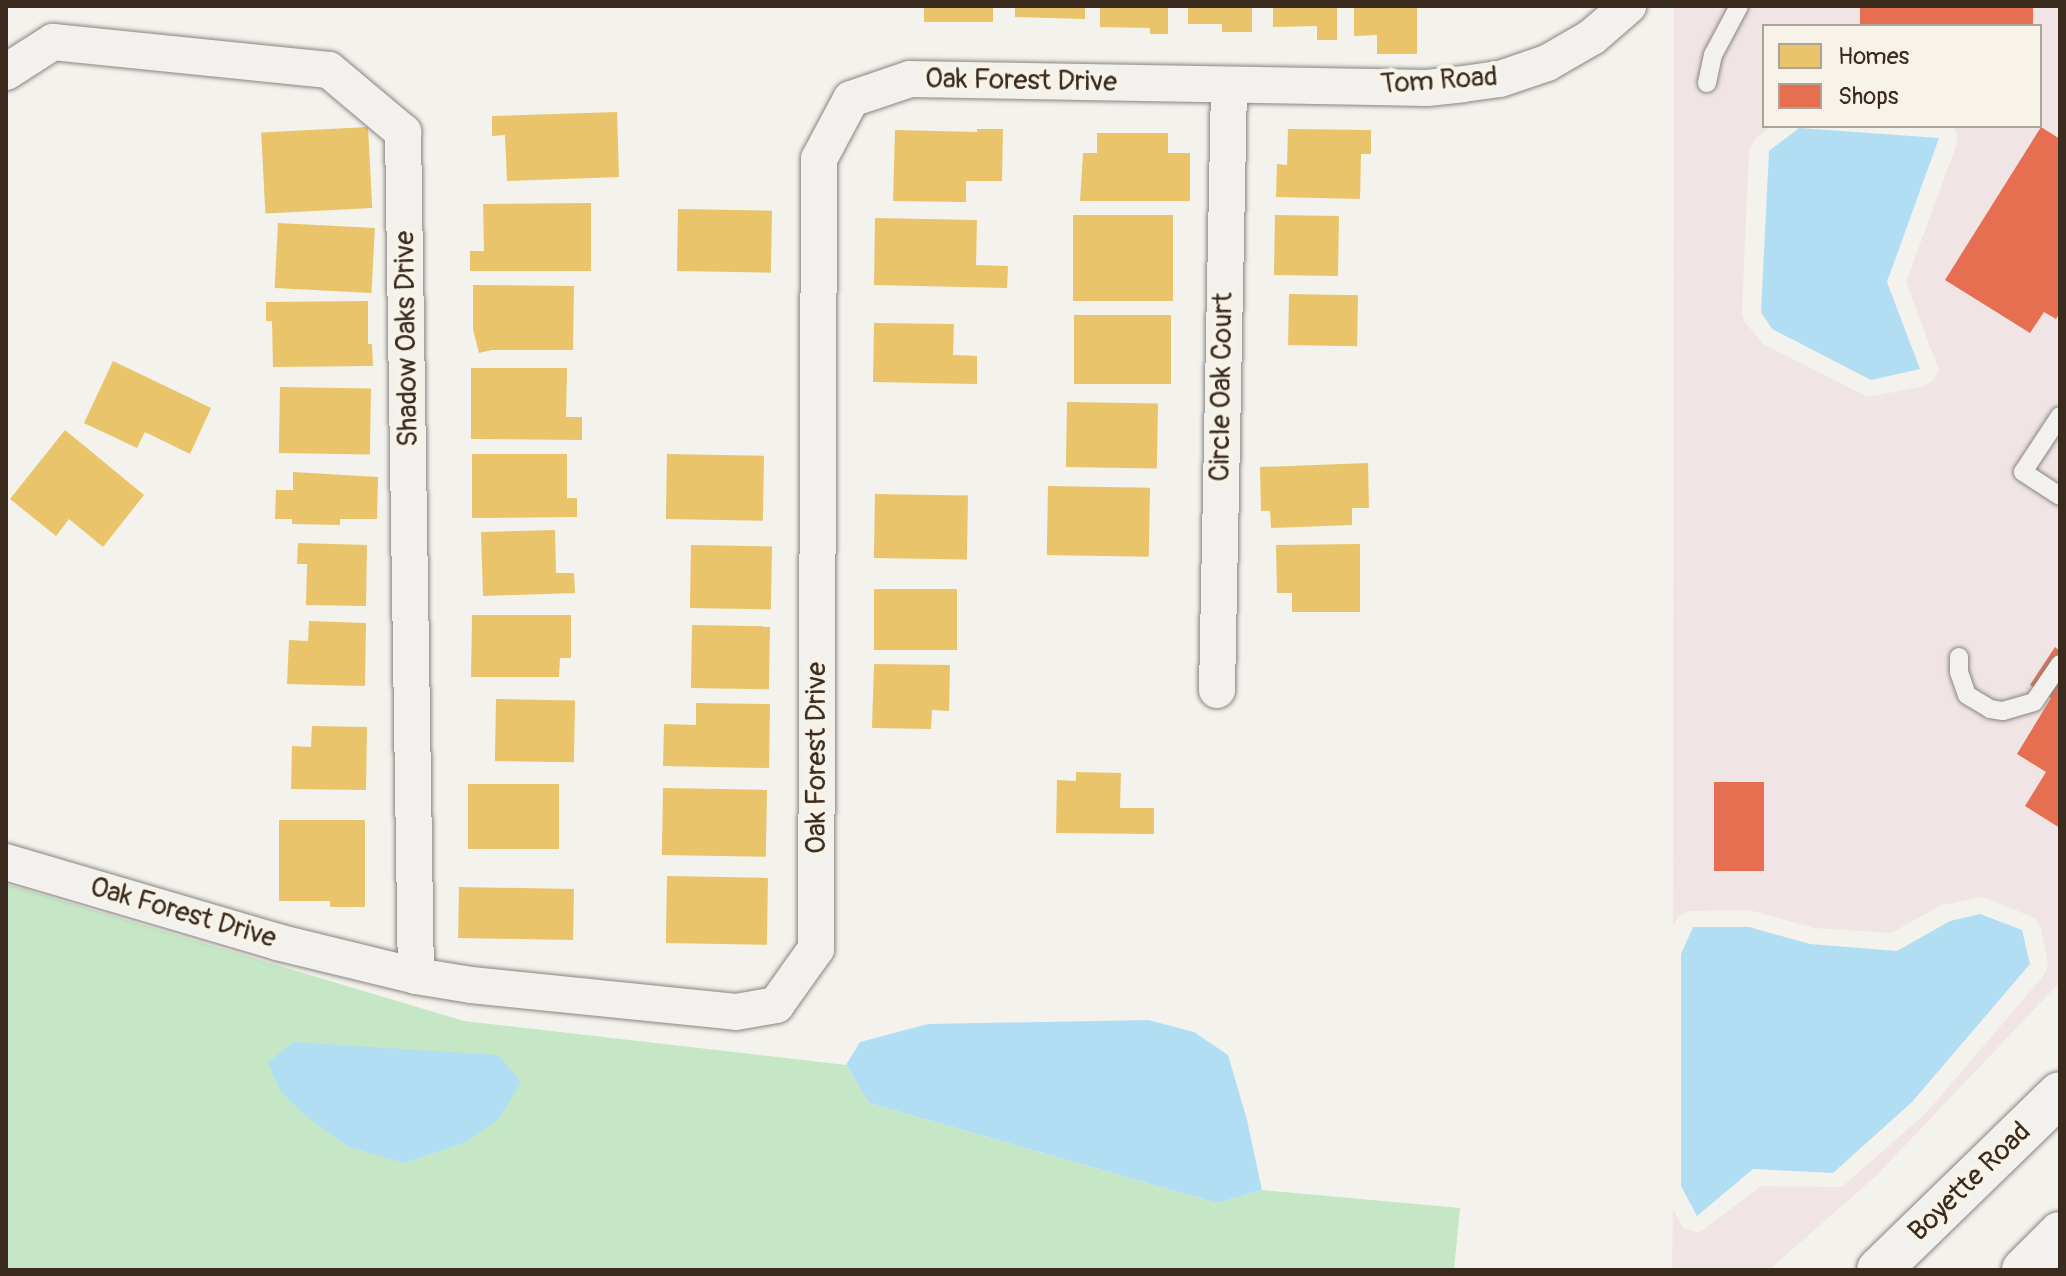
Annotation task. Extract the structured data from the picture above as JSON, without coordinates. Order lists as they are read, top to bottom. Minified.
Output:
{"streets":{"main road":["Boyette Road"],"street":["Oak Forest Drive","Tom Road","Shadow Oaks Drive","Circle Oak Court"]},"crossings":[["Oak Forest Drive","Tom Road"],["Oak Forest Drive","Shadow Oaks Drive"],["Oak Forest Drive","Circle Oak Court"],["Tom Road","Circle Oak Court"]],"legend":["Homes","Shops"]}
